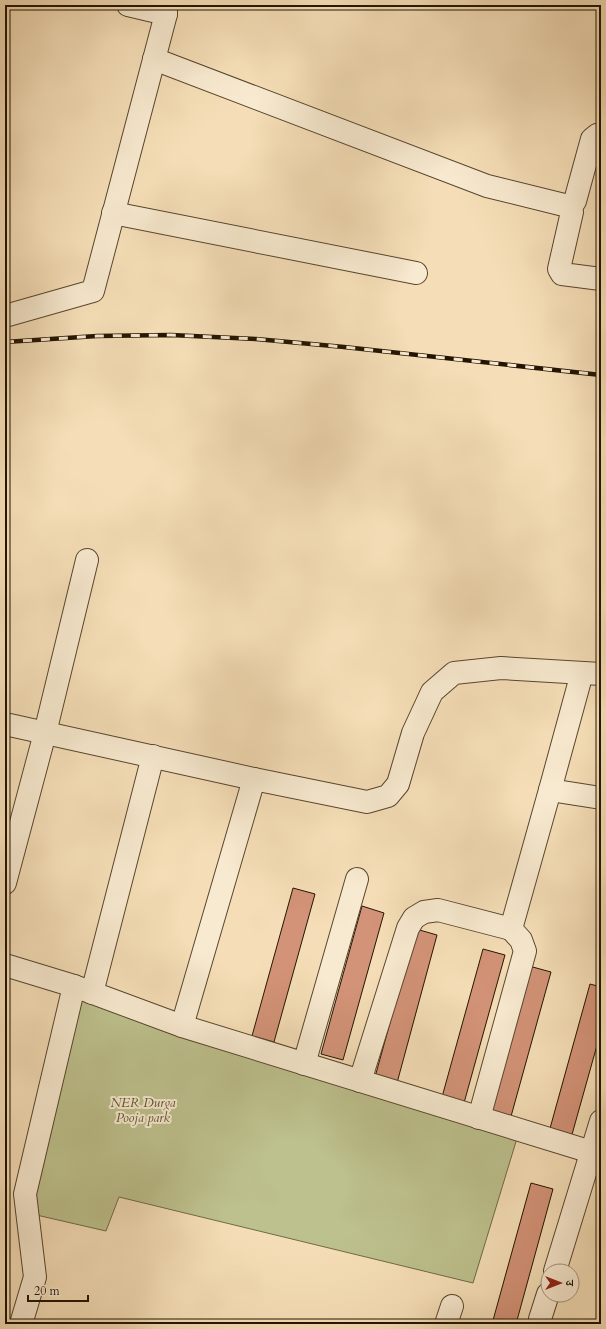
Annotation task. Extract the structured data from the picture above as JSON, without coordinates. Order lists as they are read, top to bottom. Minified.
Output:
{"parks":["NER Durga Pooja park"],"scale_bar":"20 m","north":"right"}
